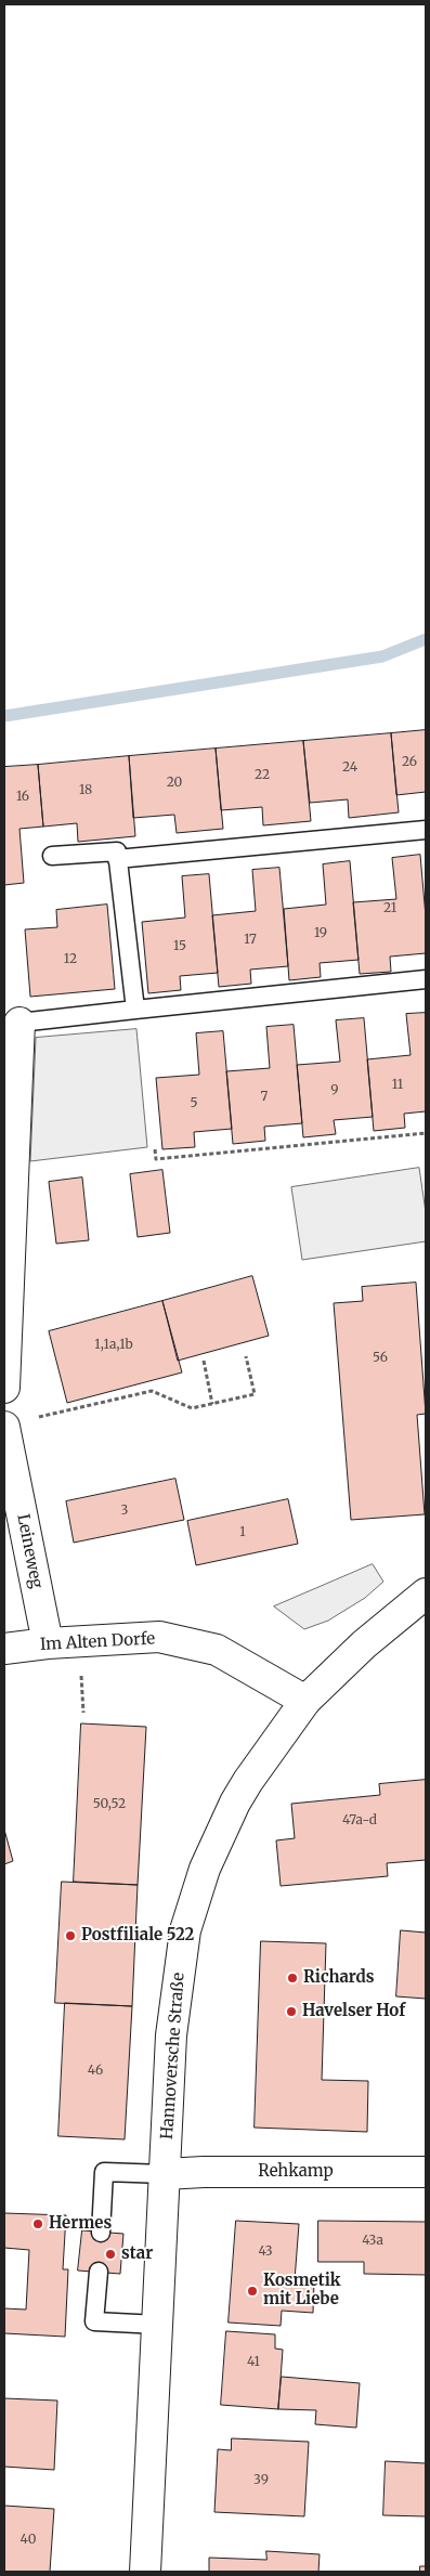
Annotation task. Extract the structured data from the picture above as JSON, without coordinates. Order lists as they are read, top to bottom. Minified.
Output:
{"streets":{"street":["Leineweg","Im Alten Dorfe","Hannoversche Straße","Rehkamp"]},"crossings":[["Leineweg","Im Alten Dorfe"],["Im Alten Dorfe","Hannoversche Straße"],["Hannoversche Straße","Rehkamp"]],"places":["Postfiliale 522","Richards","Havelser Hof","Hermes","star","Kosmetik mit Liebe"],"house_numbers":["26","24","22","20","18","16","21","19","17","15","12","11","9","7","5","1,1a,1b","56","3","1","50,52","47a-d","46","43a","43","41","39","40"]}
